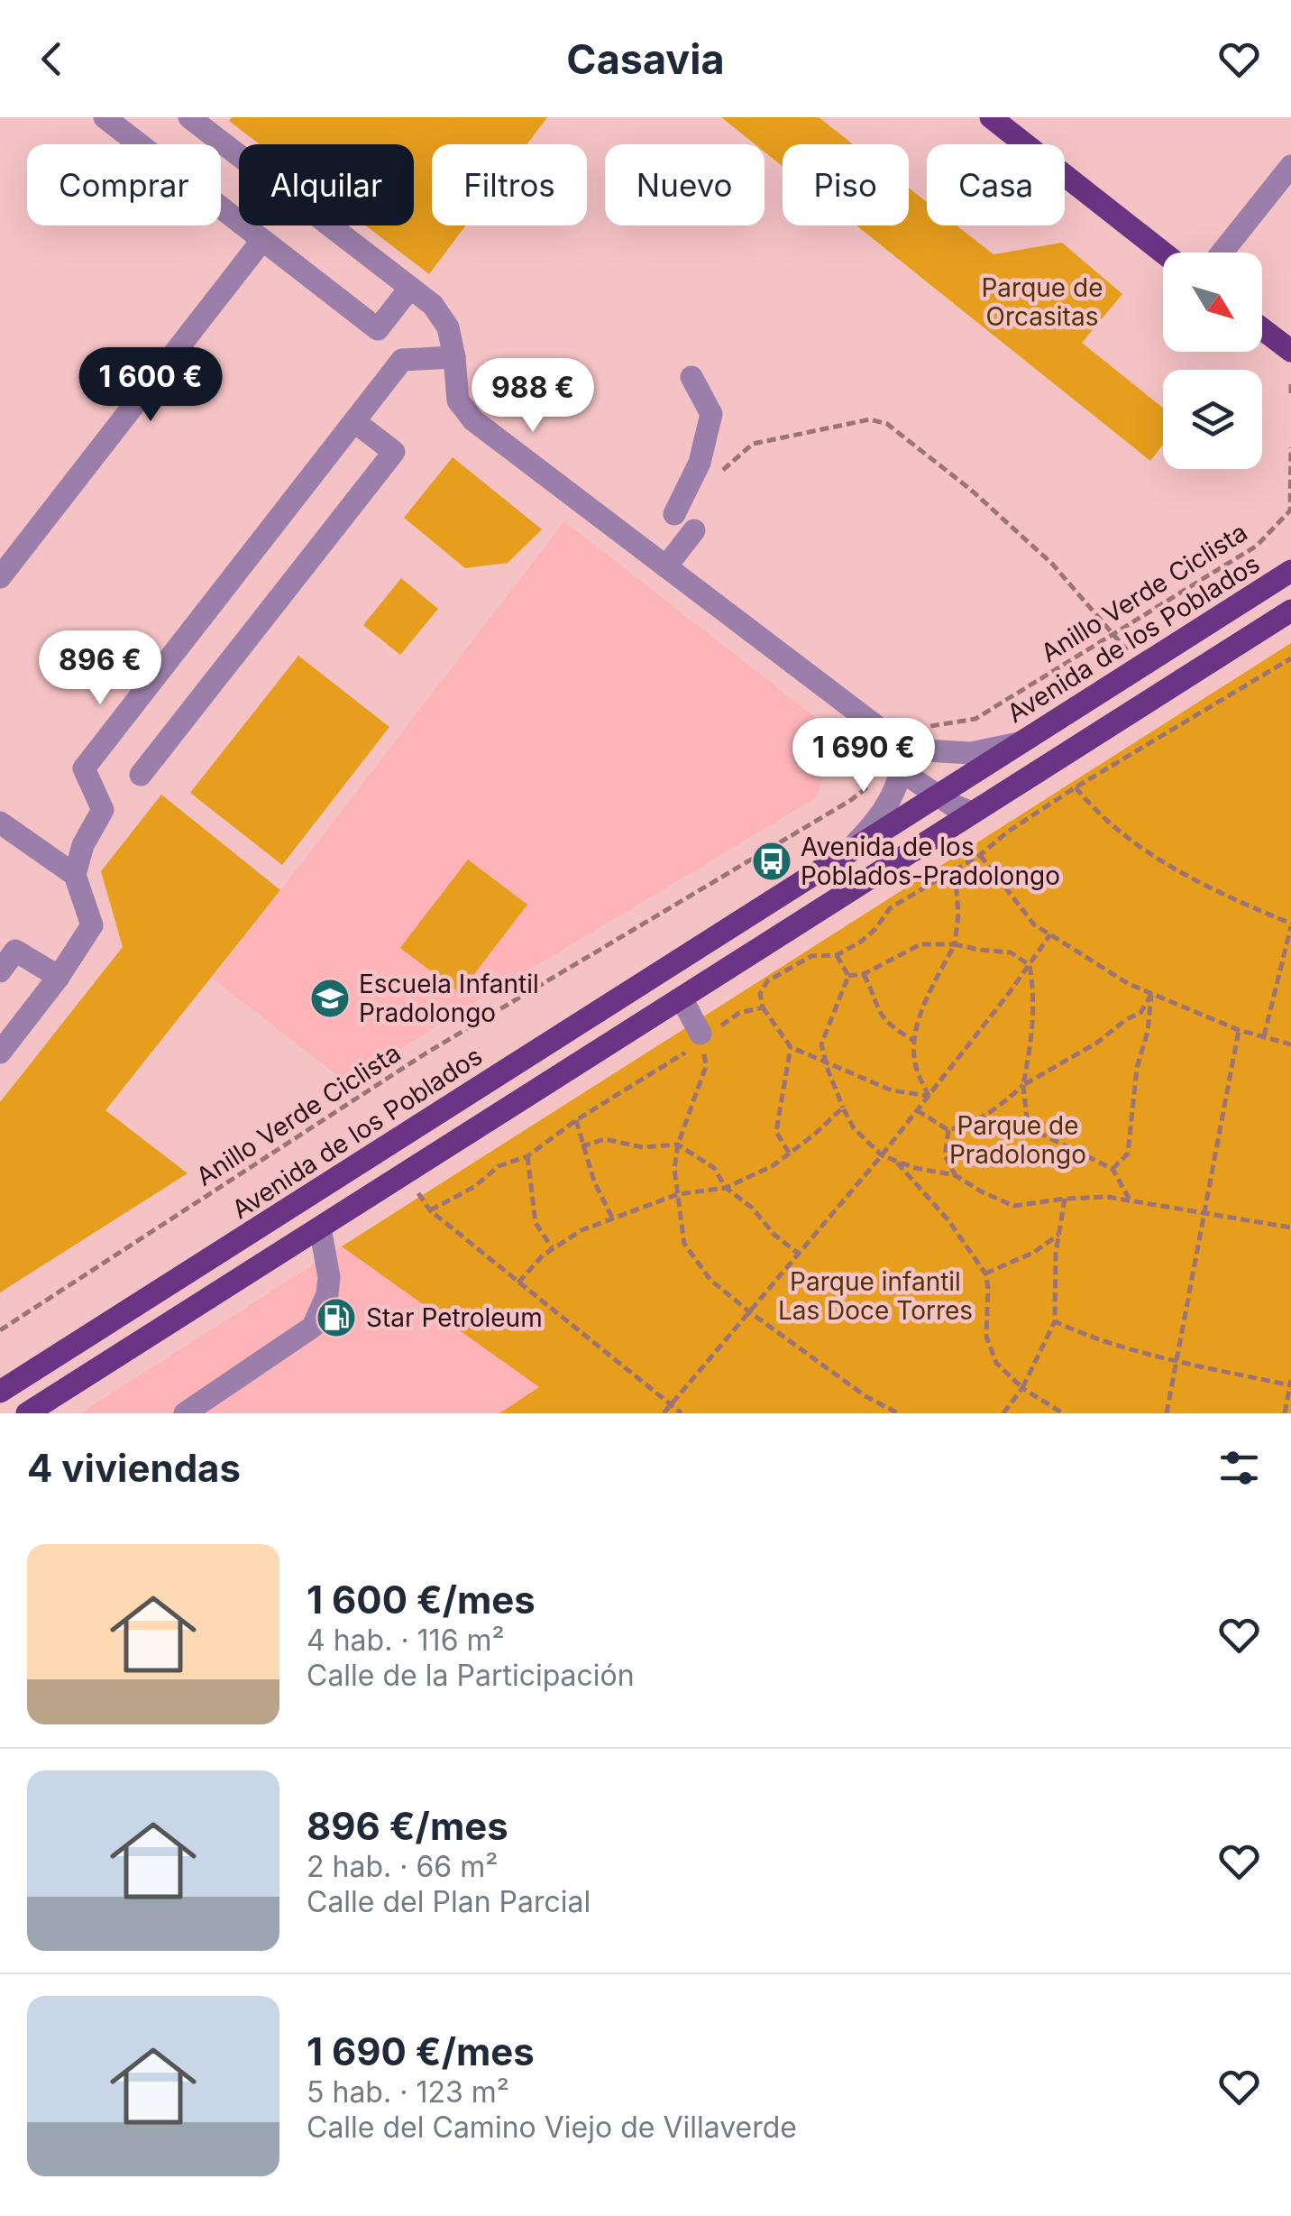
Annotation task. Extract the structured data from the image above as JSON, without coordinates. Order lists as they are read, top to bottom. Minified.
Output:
{"streets":{"main road":["Avenida de los Poblados"],"path":["Anillo Verde Ciclista"]},"parks":["Parque de Orcasitas","Parque de Pradolongo","Parque infantil Las Doce Torres"],"places":{"bus stop":["Avenida de los Poblados-Pradolongo"],"school or university":["Escuela Infantil Pradolongo"],"fuel station":["Star Petroleum"]},"north":"bottom right","page":{"header":"Casavia","chip":["Comprar","Alquilar","Filtros","Nuevo","Piso","Casa"],"price":["1 600 €","988 €","896 €","1 690 €"],"heading":"4 viviendas","list":[{"name":"1 600 €/mes","note":"4 hab. · 116 m² · Calle de la Participación"},{"name":"896 €/mes","note":"2 hab. · 66 m² · Calle del Plan Parcial"},{"name":"1 690 €/mes","note":"5 hab. · 123 m² · Calle del Camino Viejo de Villaverde"}]}}
